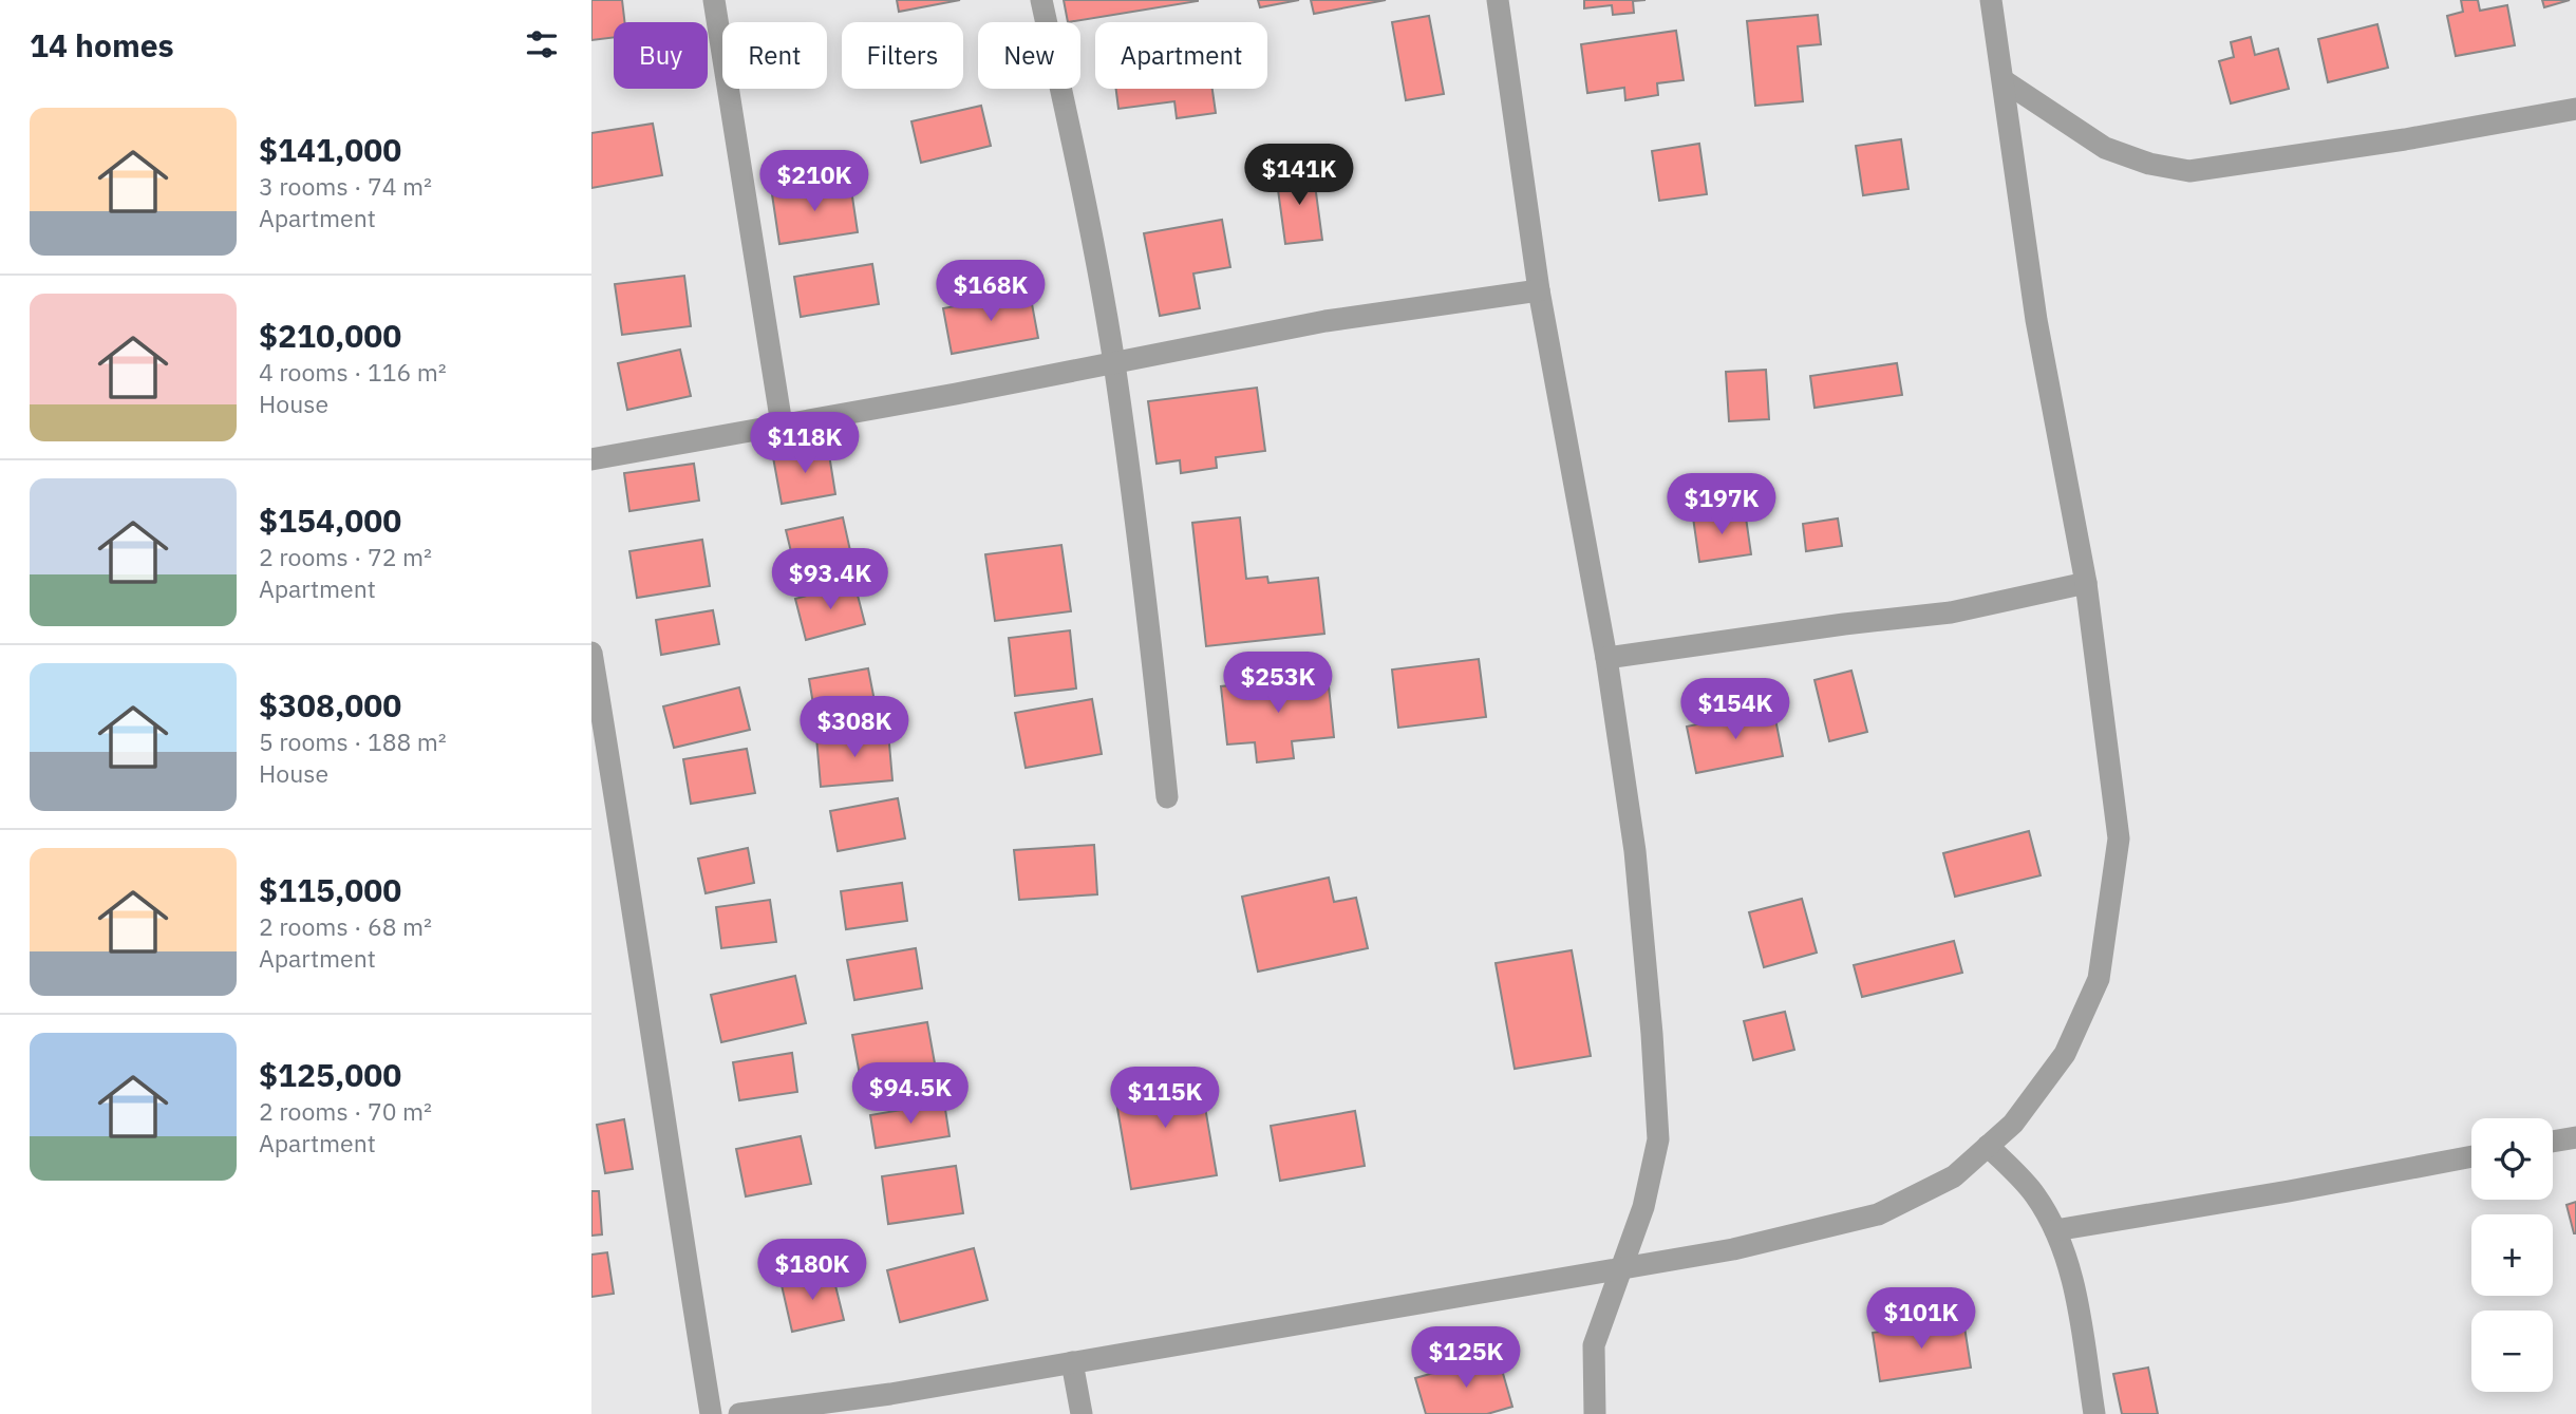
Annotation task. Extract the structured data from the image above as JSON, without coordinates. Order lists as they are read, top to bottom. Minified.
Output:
{"page":{"heading":"14 homes","chip":["Buy","Rent","Filters","New","Apartment"],"list":[{"name":"$141,000","note":"3 rooms · 74 m² · Apartment"},{"name":"$210,000","note":"4 rooms · 116 m² · House"},{"name":"$154,000","note":"2 rooms · 72 m² · Apartment"},{"name":"$308,000","note":"5 rooms · 188 m² · House"},{"name":"$115,000","note":"2 rooms · 68 m² · Apartment"},{"name":"$125,000","note":"2 rooms · 70 m² · Apartment"}],"price":["$141K","$210K","$168K","$118K","$197K","$93.4K","$253K","$154K","$308K","$94.5K","$115K","$180K","$101K","$125K"],"map_buttons":["+","−"]}}
